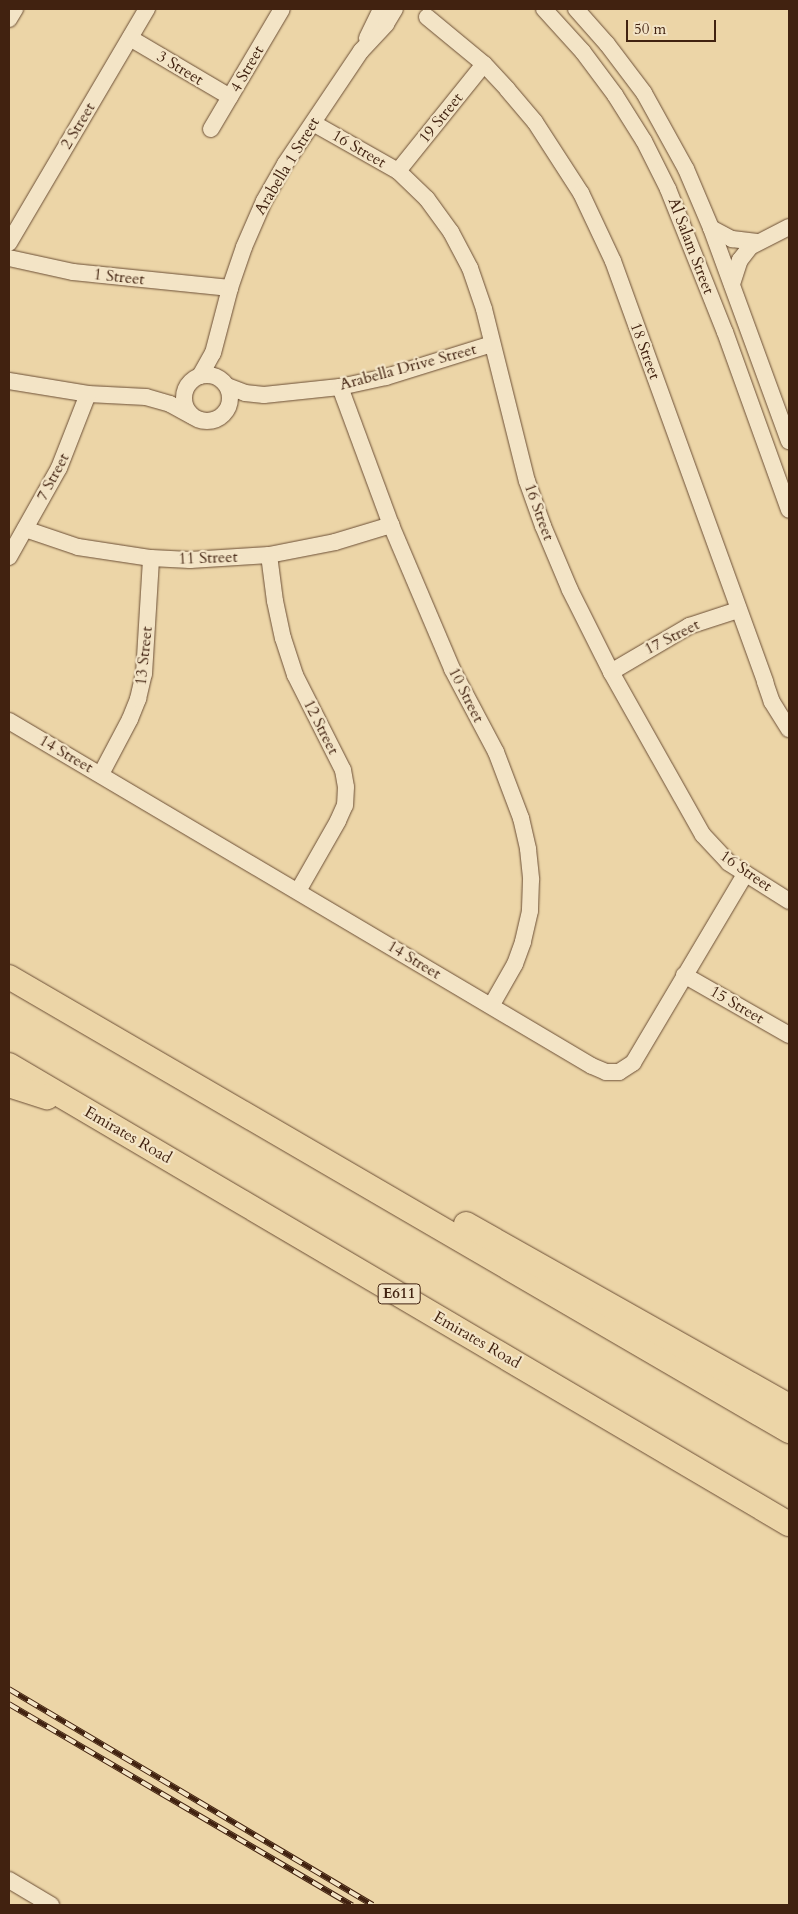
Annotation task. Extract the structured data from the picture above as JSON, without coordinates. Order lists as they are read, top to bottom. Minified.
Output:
{"streets":{"highway":["Emirates Road","E611"],"street":["3 Street","4 Street","19 Street","2 Street","16 Street","Arabella 1 Street","Al Salam Street","1 Street","18 Street","Arabella Drive Street","7 Street","11 Street","17 Street","13 Street","10 Street","12 Street","14 Street","15 Street"]},"crossings":[["3 Street","4 Street"],["3 Street","2 Street"],["19 Street","16 Street"],["19 Street","18 Street"],["16 Street","Arabella 1 Street"],["16 Street","Arabella Drive Street"],["16 Street","17 Street"],["16 Street","14 Street"],["Arabella 1 Street","1 Street"],["18 Street","17 Street"],["Arabella Drive Street","10 Street"],["7 Street","11 Street"],["11 Street","13 Street"],["11 Street","10 Street"],["11 Street","12 Street"],["13 Street","14 Street"],["10 Street","14 Street"],["12 Street","14 Street"],["14 Street","15 Street"]],"scale_bar":"50 m"}
